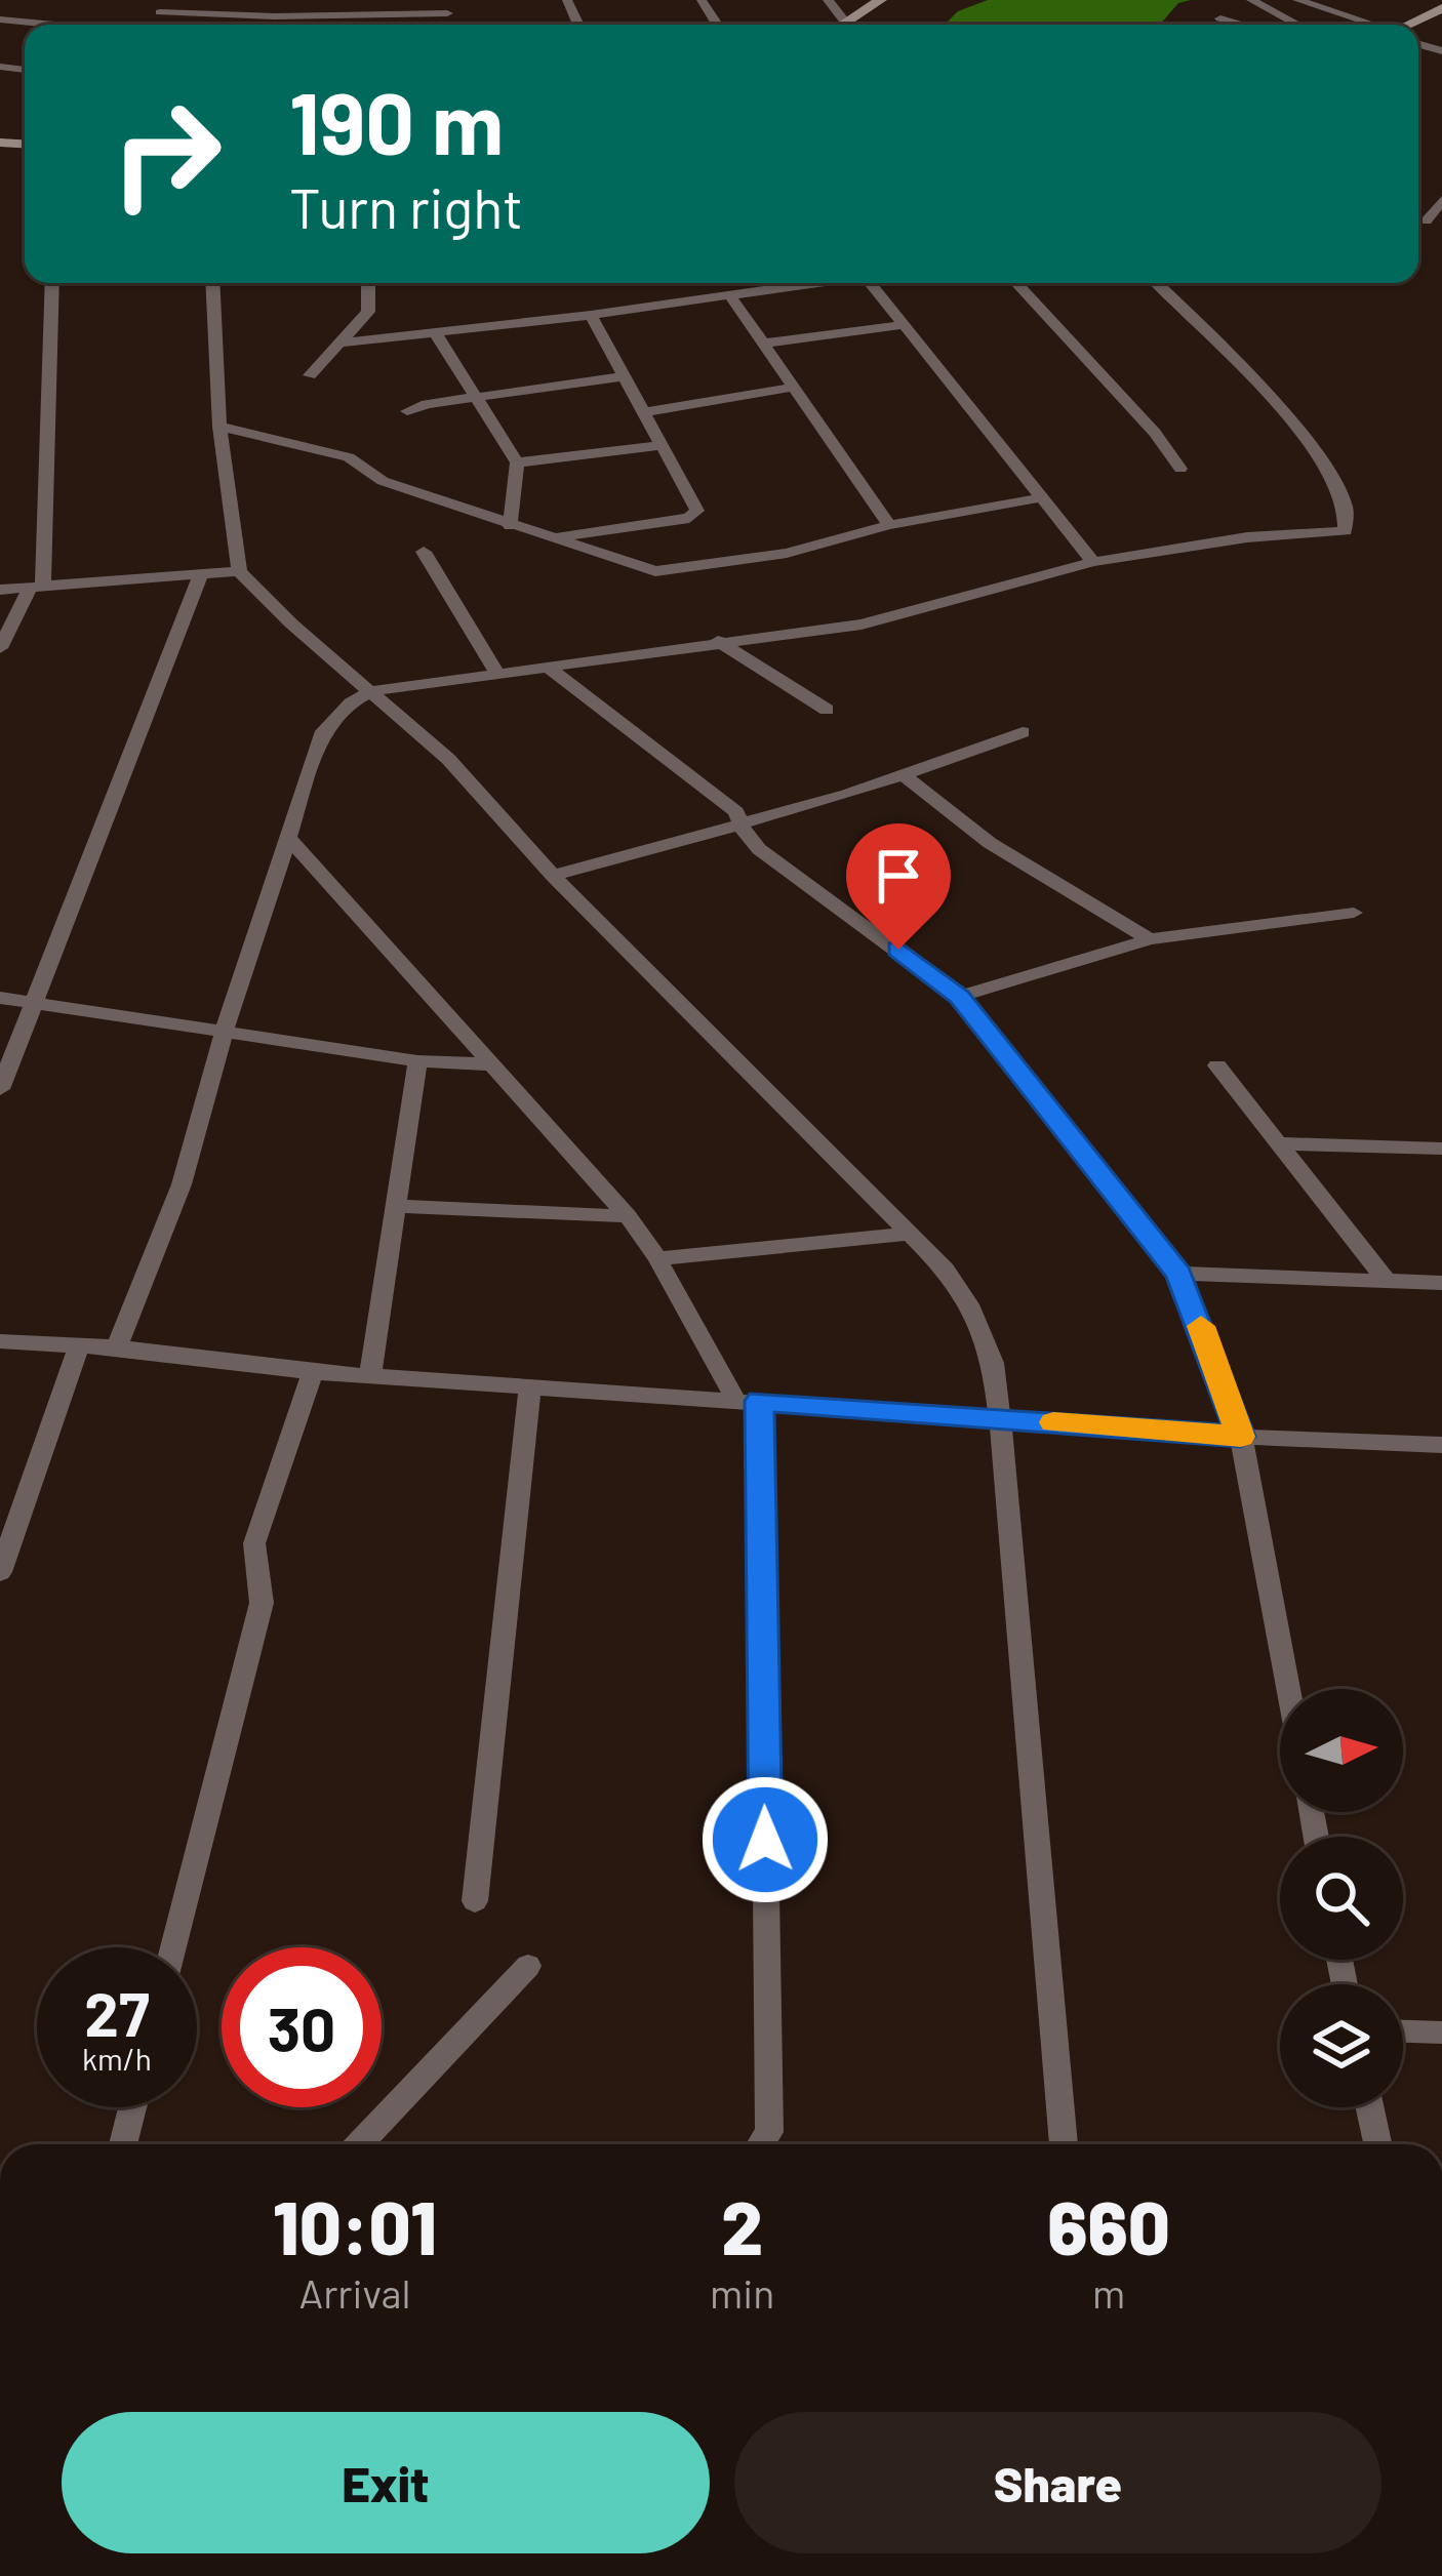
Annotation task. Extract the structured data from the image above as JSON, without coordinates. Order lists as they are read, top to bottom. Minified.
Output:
{"north":"right","page":{"turn":["190 m","Turn right"],"speed":"27 km/h","limit":"30","eta":["10:01","Arrival","2","min","660","m"],"buttons":["Exit","Share"]}}
